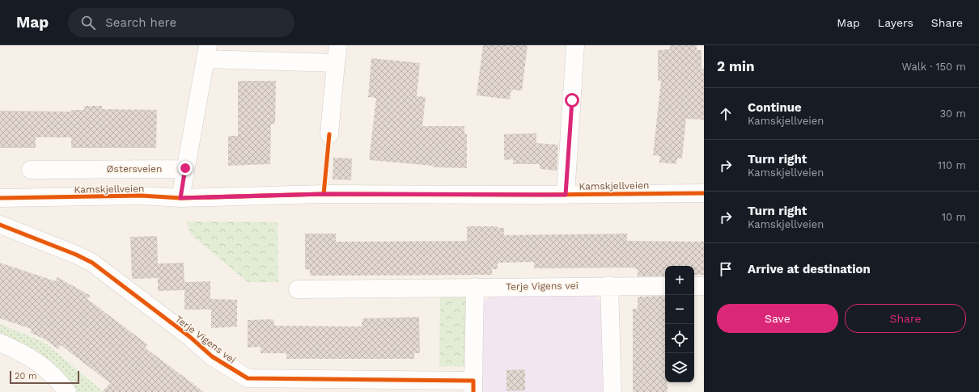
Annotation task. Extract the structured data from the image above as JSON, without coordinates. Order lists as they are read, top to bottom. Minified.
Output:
{"streets":{"street":["Østersveien","Kamskjellveien","Terje Vigens vei"]},"scale_bar":"20 m","page":{"header":"Map","search":"Search here","nav":["Map","Layers","Share"],"heading":["2 min","Walk · 150 m"],"list":[["Continue","Kamskjellveien","30 m"],["Turn right","Kamskjellveien","110 m"],["Turn right","Kamskjellveien","10 m"],"Arrive at destination"],"map_buttons":["+","−"],"buttons":["Save","Share"],"scale":"20 m"}}
